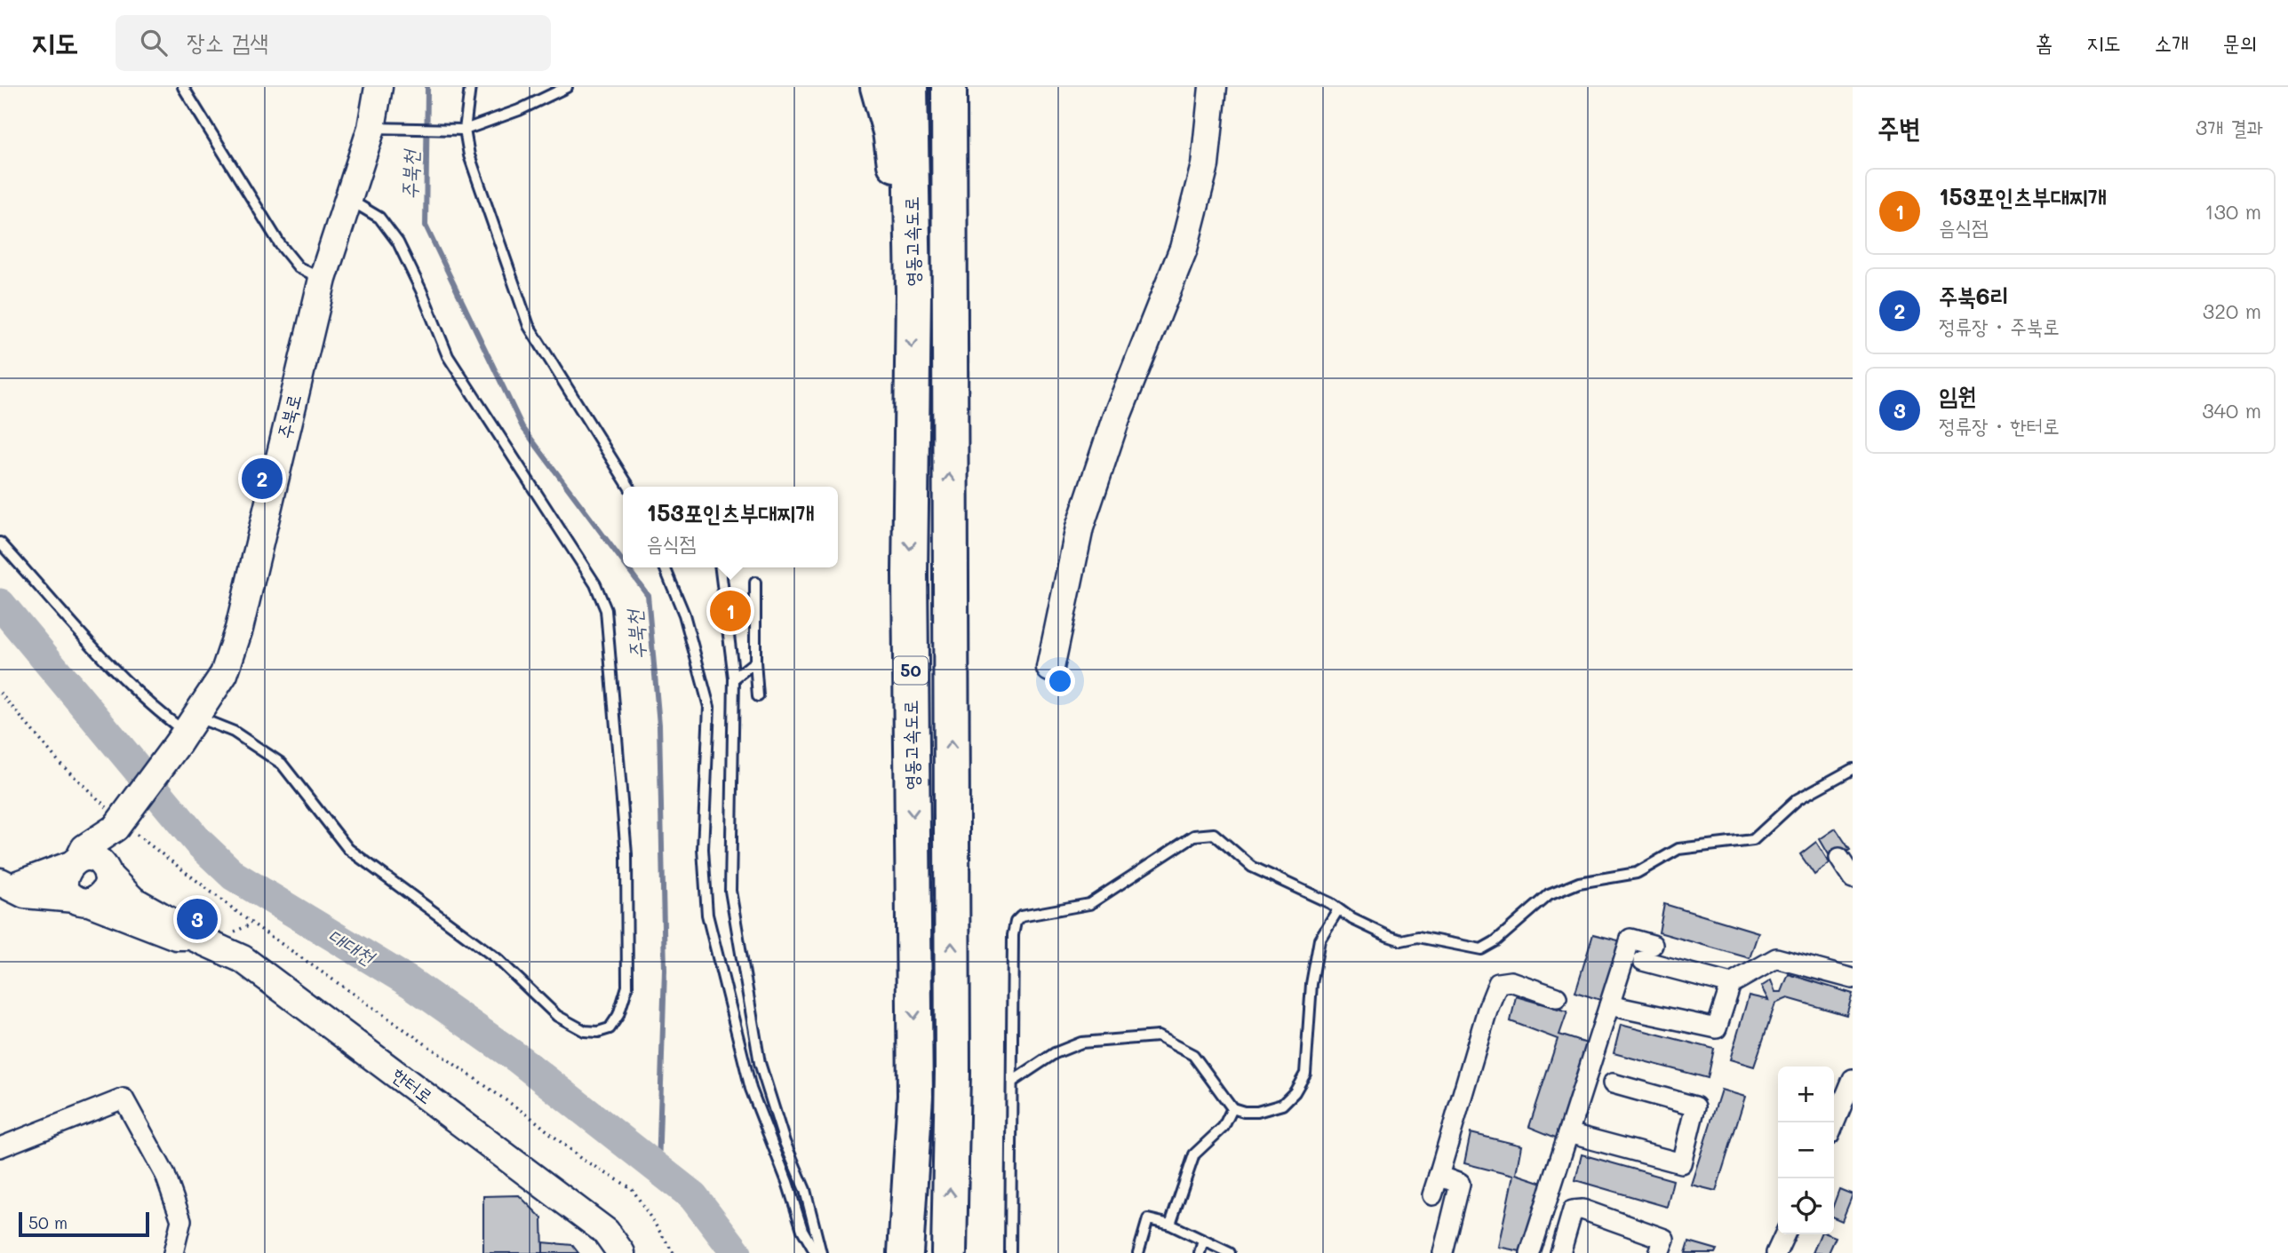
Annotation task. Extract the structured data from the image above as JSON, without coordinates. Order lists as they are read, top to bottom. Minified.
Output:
{"streets":{"highway":["영동고속도로","50"],"street":["주북로","한터로"]},"crossings":[["주북로","한터로"]],"water":["주북천","대대천"],"scale_bar":"50 m","page":{"header":"지도","search":"장소 검색","nav":["홈","지도","소개","문의"],"heading":["주변","3개 결과"],"list":[{"mark":"1","name":"153포인츠부대찌개","note":"음식점","value":"130 m"},{"mark":"2","name":"주북6리","note":"정류장 · 주북로","value":"320 m"},{"mark":"3","name":"임원","note":"정류장 · 한터로","value":"340 m"}],"pins":["2","1","3"],"popup":["153포인츠부대찌개","음식점"],"map_buttons":["+","−"],"scale":"50 m"}}
